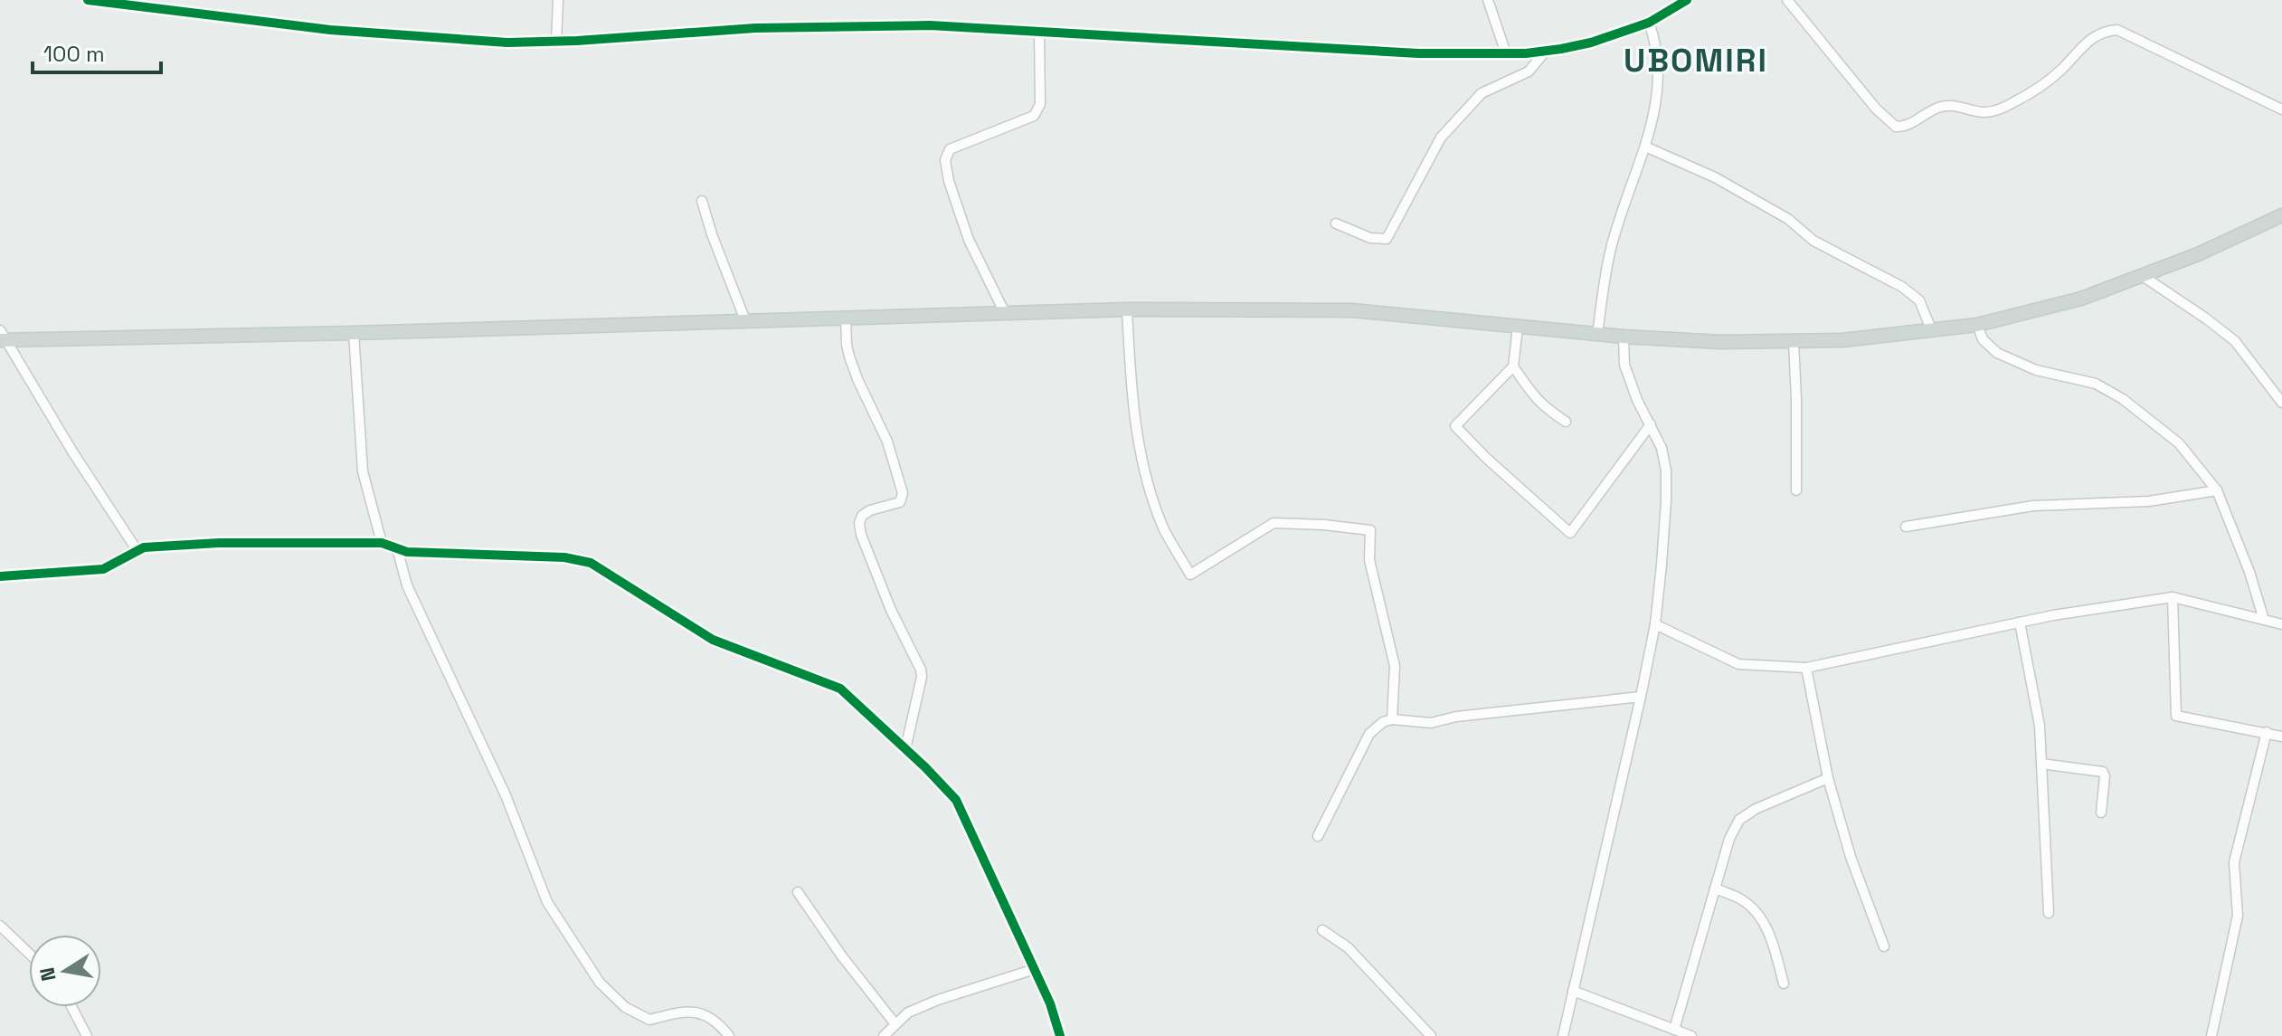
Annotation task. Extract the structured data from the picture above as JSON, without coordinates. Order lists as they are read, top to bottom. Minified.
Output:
{"districts":["UBOMIRI"],"scale_bar":"100 m","north":"left"}
